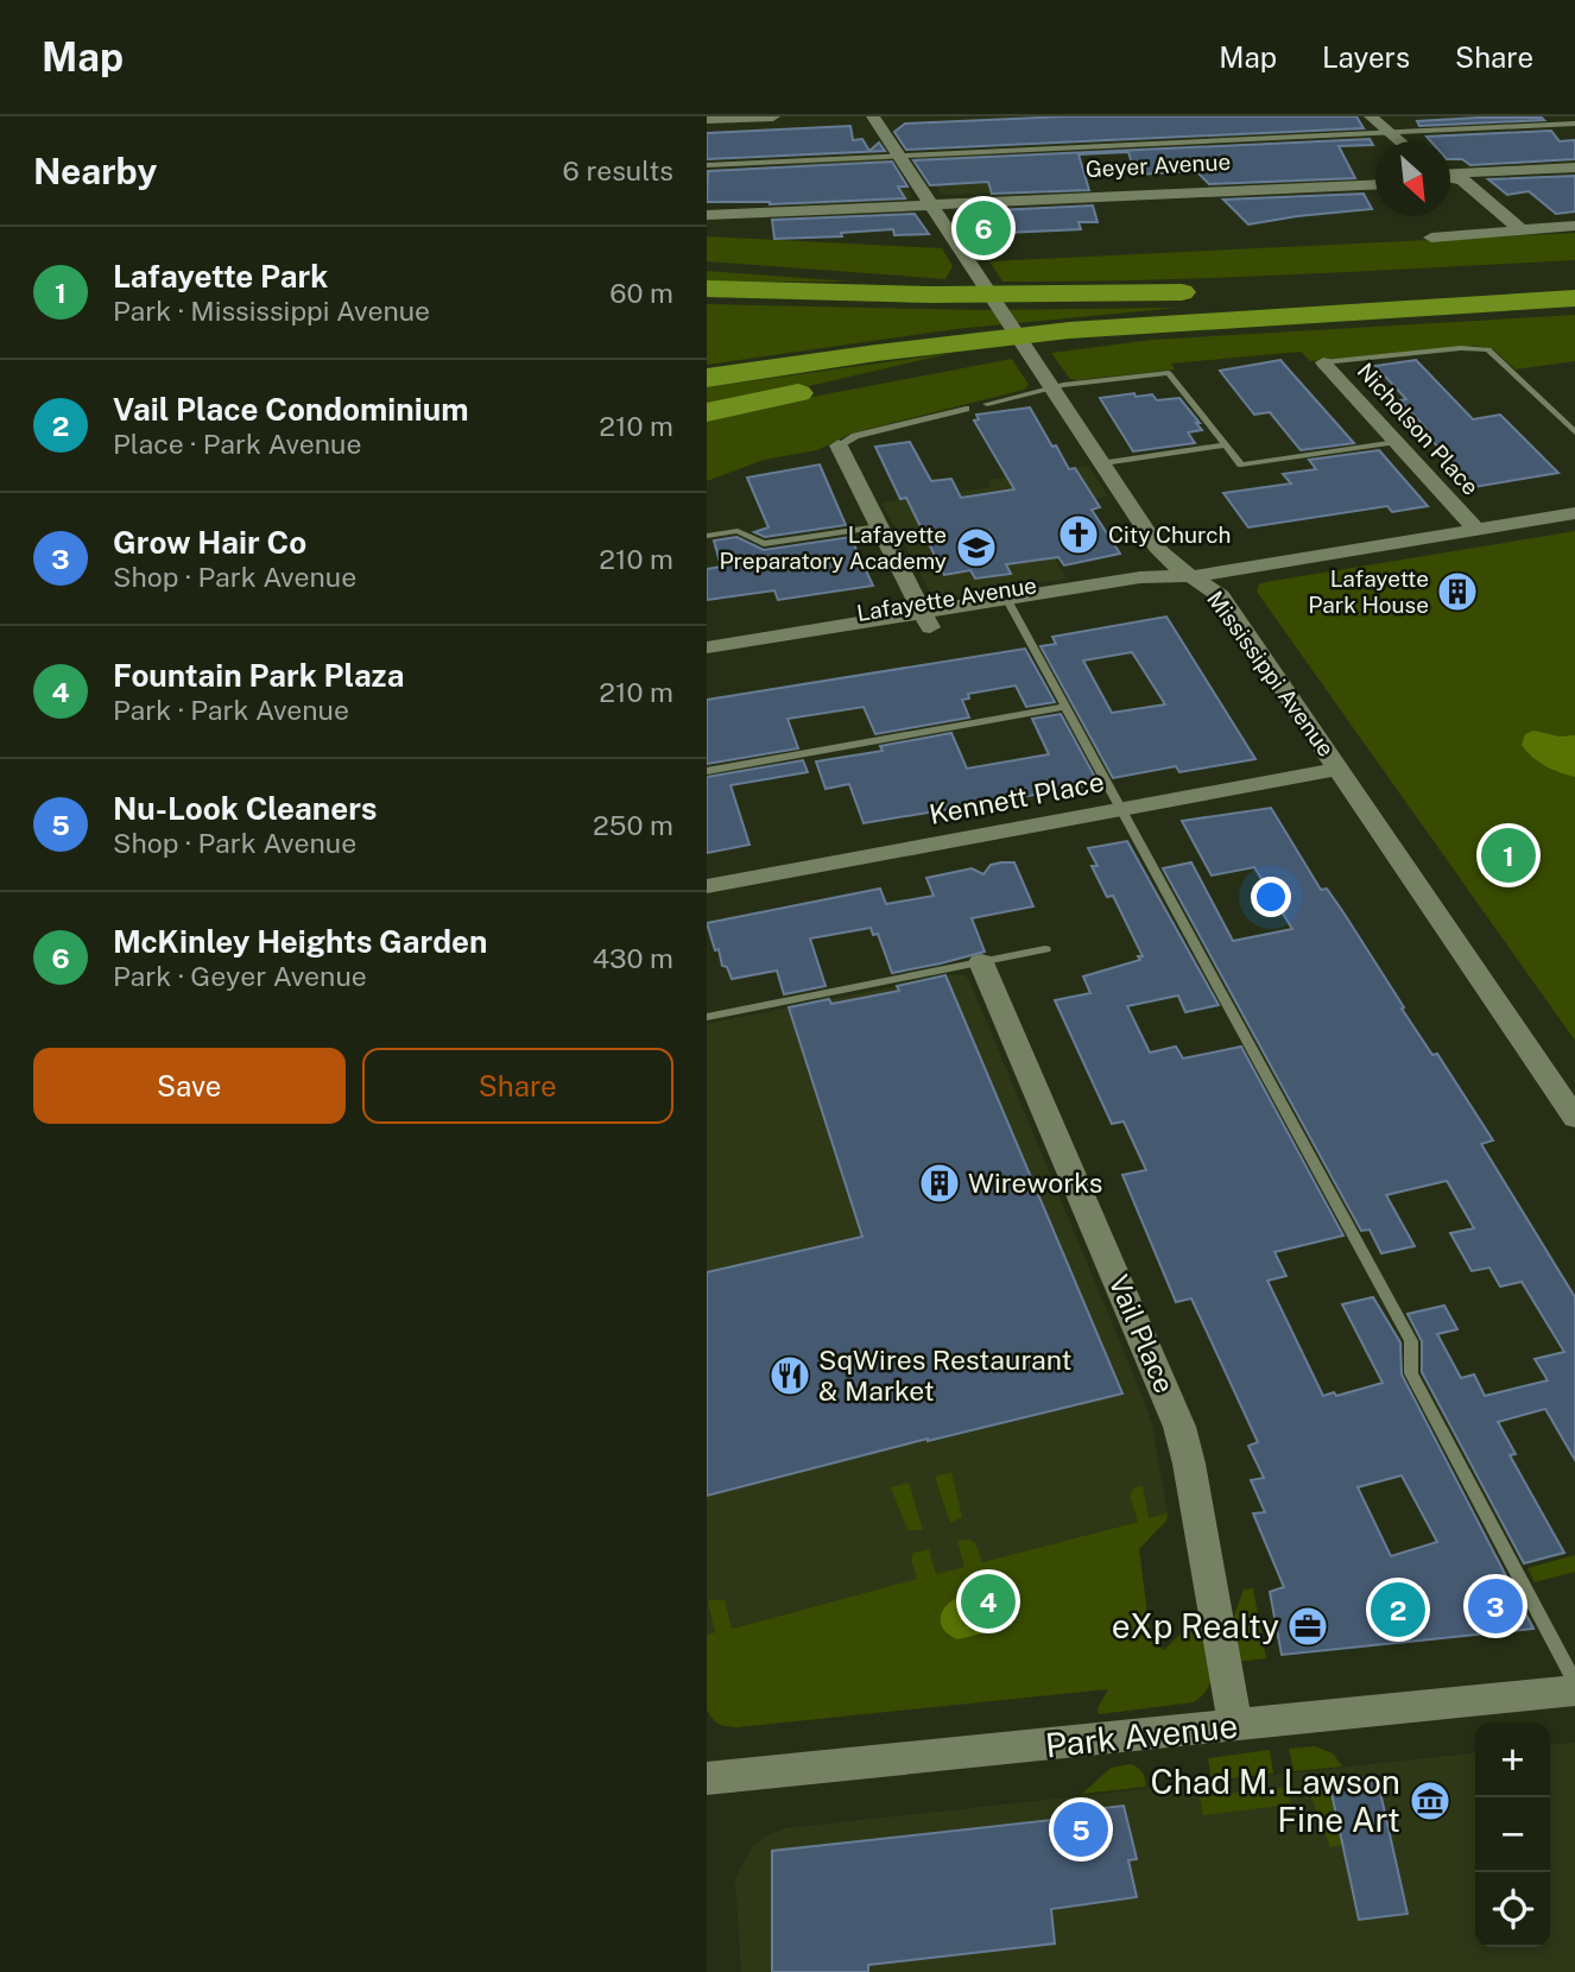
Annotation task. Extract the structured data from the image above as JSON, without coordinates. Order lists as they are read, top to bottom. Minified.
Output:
{"streets":{"street":["Geyer Avenue","Nicholson Place","Lafayette Avenue","Mississippi Avenue","Kennett Place","Vail Place","Park Avenue"]},"crossings":[["Geyer Avenue","Mississippi Avenue"],["Nicholson Place","Lafayette Avenue"],["Lafayette Avenue","Mississippi Avenue"],["Mississippi Avenue","Kennett Place"],["Vail Place","Park Avenue"]],"places":{"church":["City Church"],"school or university":["Lafayette Preparatory Academy"],"building":["Lafayette Park House","Wireworks"],"restaurant":["SqWires Restaurant & Market"],"office":["eXp Realty"],"museum":["Chad M. Lawson Fine Art"]},"north":"bottom right","page":{"header":"Map","nav":["Map","Layers","Share"],"heading":["Nearby","6 results"],"pins":["6","1","4","3","2","5"],"list":[{"mark":"1","name":"Lafayette Park","note":"Park · Mississippi Avenue","value":"60 m"},{"mark":"2","name":"Vail Place Condominium","note":"Place · Park Avenue","value":"210 m"},{"mark":"3","name":"Grow Hair Co","note":"Shop · Park Avenue","value":"210 m"},{"mark":"4","name":"Fountain Park Plaza","note":"Park · Park Avenue","value":"210 m"},{"mark":"5","name":"Nu-Look Cleaners","note":"Shop · Park Avenue","value":"250 m"},{"mark":"6","name":"McKinley Heights Garden","note":"Park · Geyer Avenue","value":"430 m"}],"buttons":["Save","Share"],"map_buttons":["+","−"]}}
